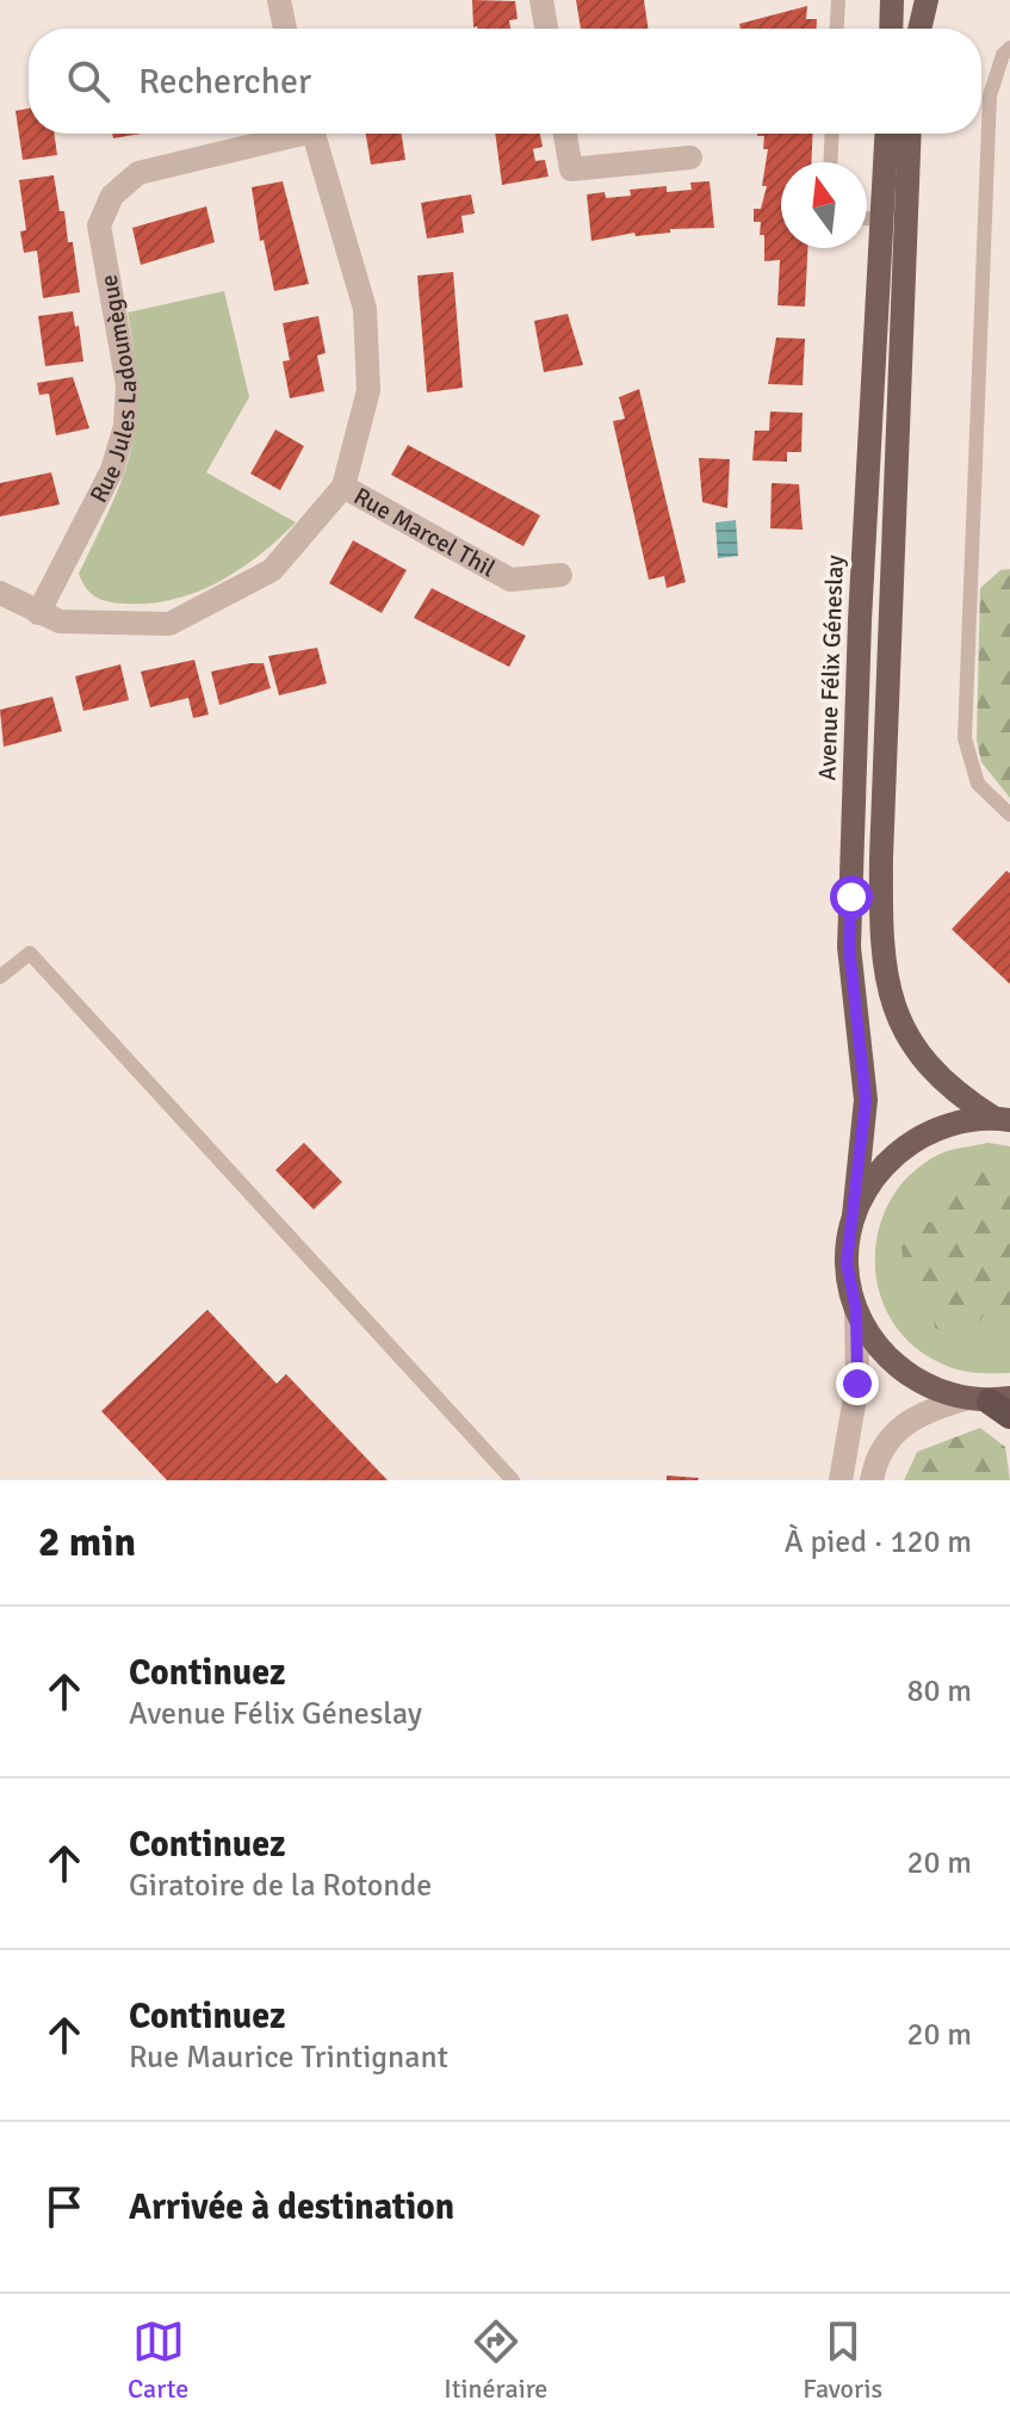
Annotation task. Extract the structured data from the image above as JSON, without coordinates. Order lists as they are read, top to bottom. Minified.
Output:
{"streets":{"main road":["Avenue Félix Géneslay"],"street":["Rue Jules Ladoumègue","Rue Marcel Thil"]},"north":"top","page":{"search":"Rechercher","heading":["2 min","À pied · 120 m"],"list":[["Continuez","Avenue Félix Géneslay","80 m"],["Continuez","Giratoire de la Rotonde","20 m"],["Continuez","Rue Maurice Trintignant","20 m"],"Arrivée à destination"],"nav":["Carte","Itinéraire","Favoris"]}}
